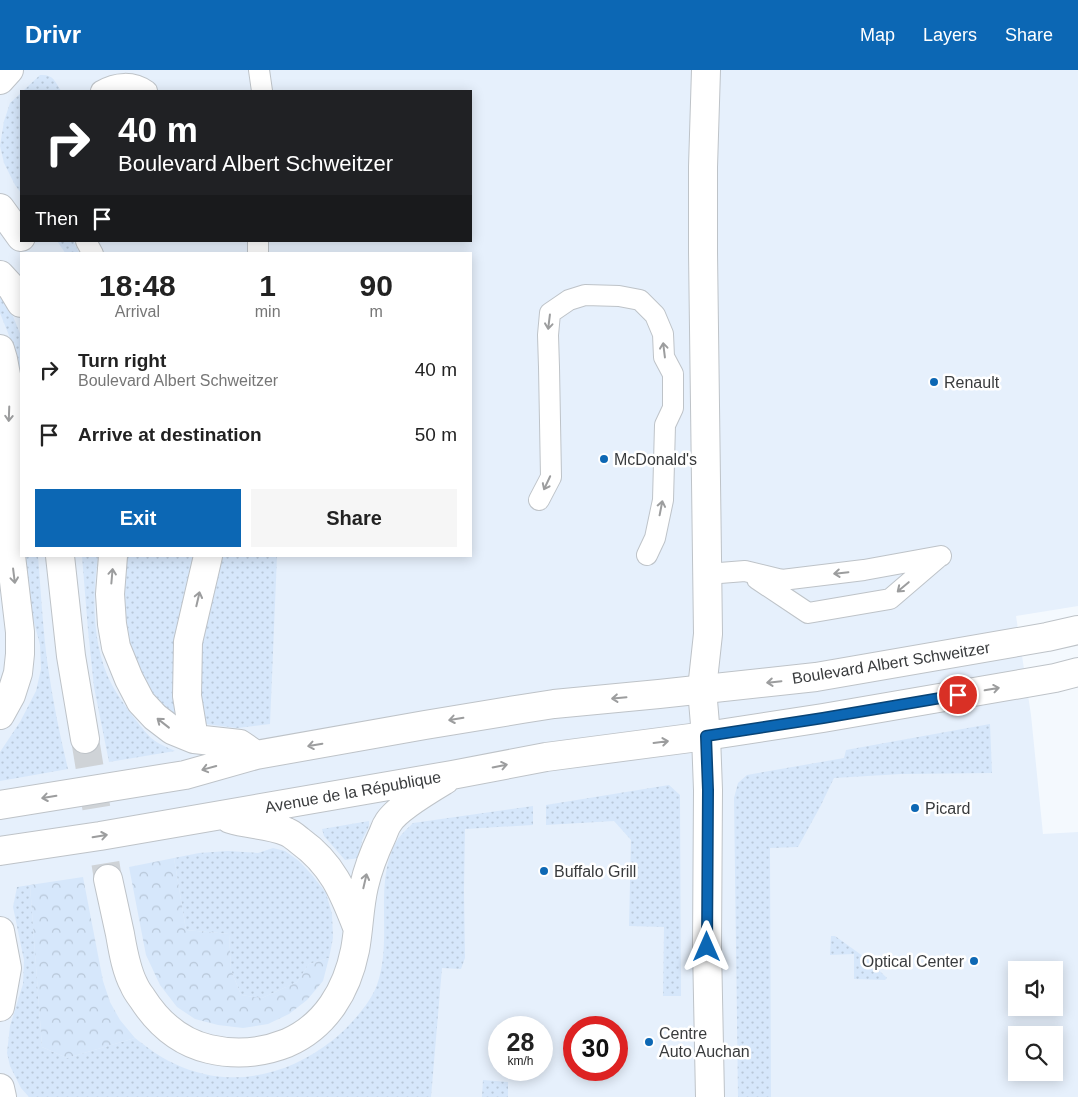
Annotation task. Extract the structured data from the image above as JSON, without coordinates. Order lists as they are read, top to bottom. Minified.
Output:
{"streets":{"main road":["Boulevard Albert Schweitzer","Avenue de la République"]},"places":["Renault","McDonald's","Picard","Buffalo Grill","Optical Center","Centre Auto Auchan"],"page":{"header":"Drivr","nav":["Map","Layers","Share"],"turn":["40 m","Boulevard Albert Schweitzer"],"then":"Then","eta":["18:48","Arrival","1","min","90","m"],"list":[{"name":"Turn right","note":"Boulevard Albert Schweitzer","value":"40 m"},{"name":"Arrive at destination","value":"50 m"}],"buttons":["Exit","Share"],"speed":"28 km/h","limit":"30"}}
